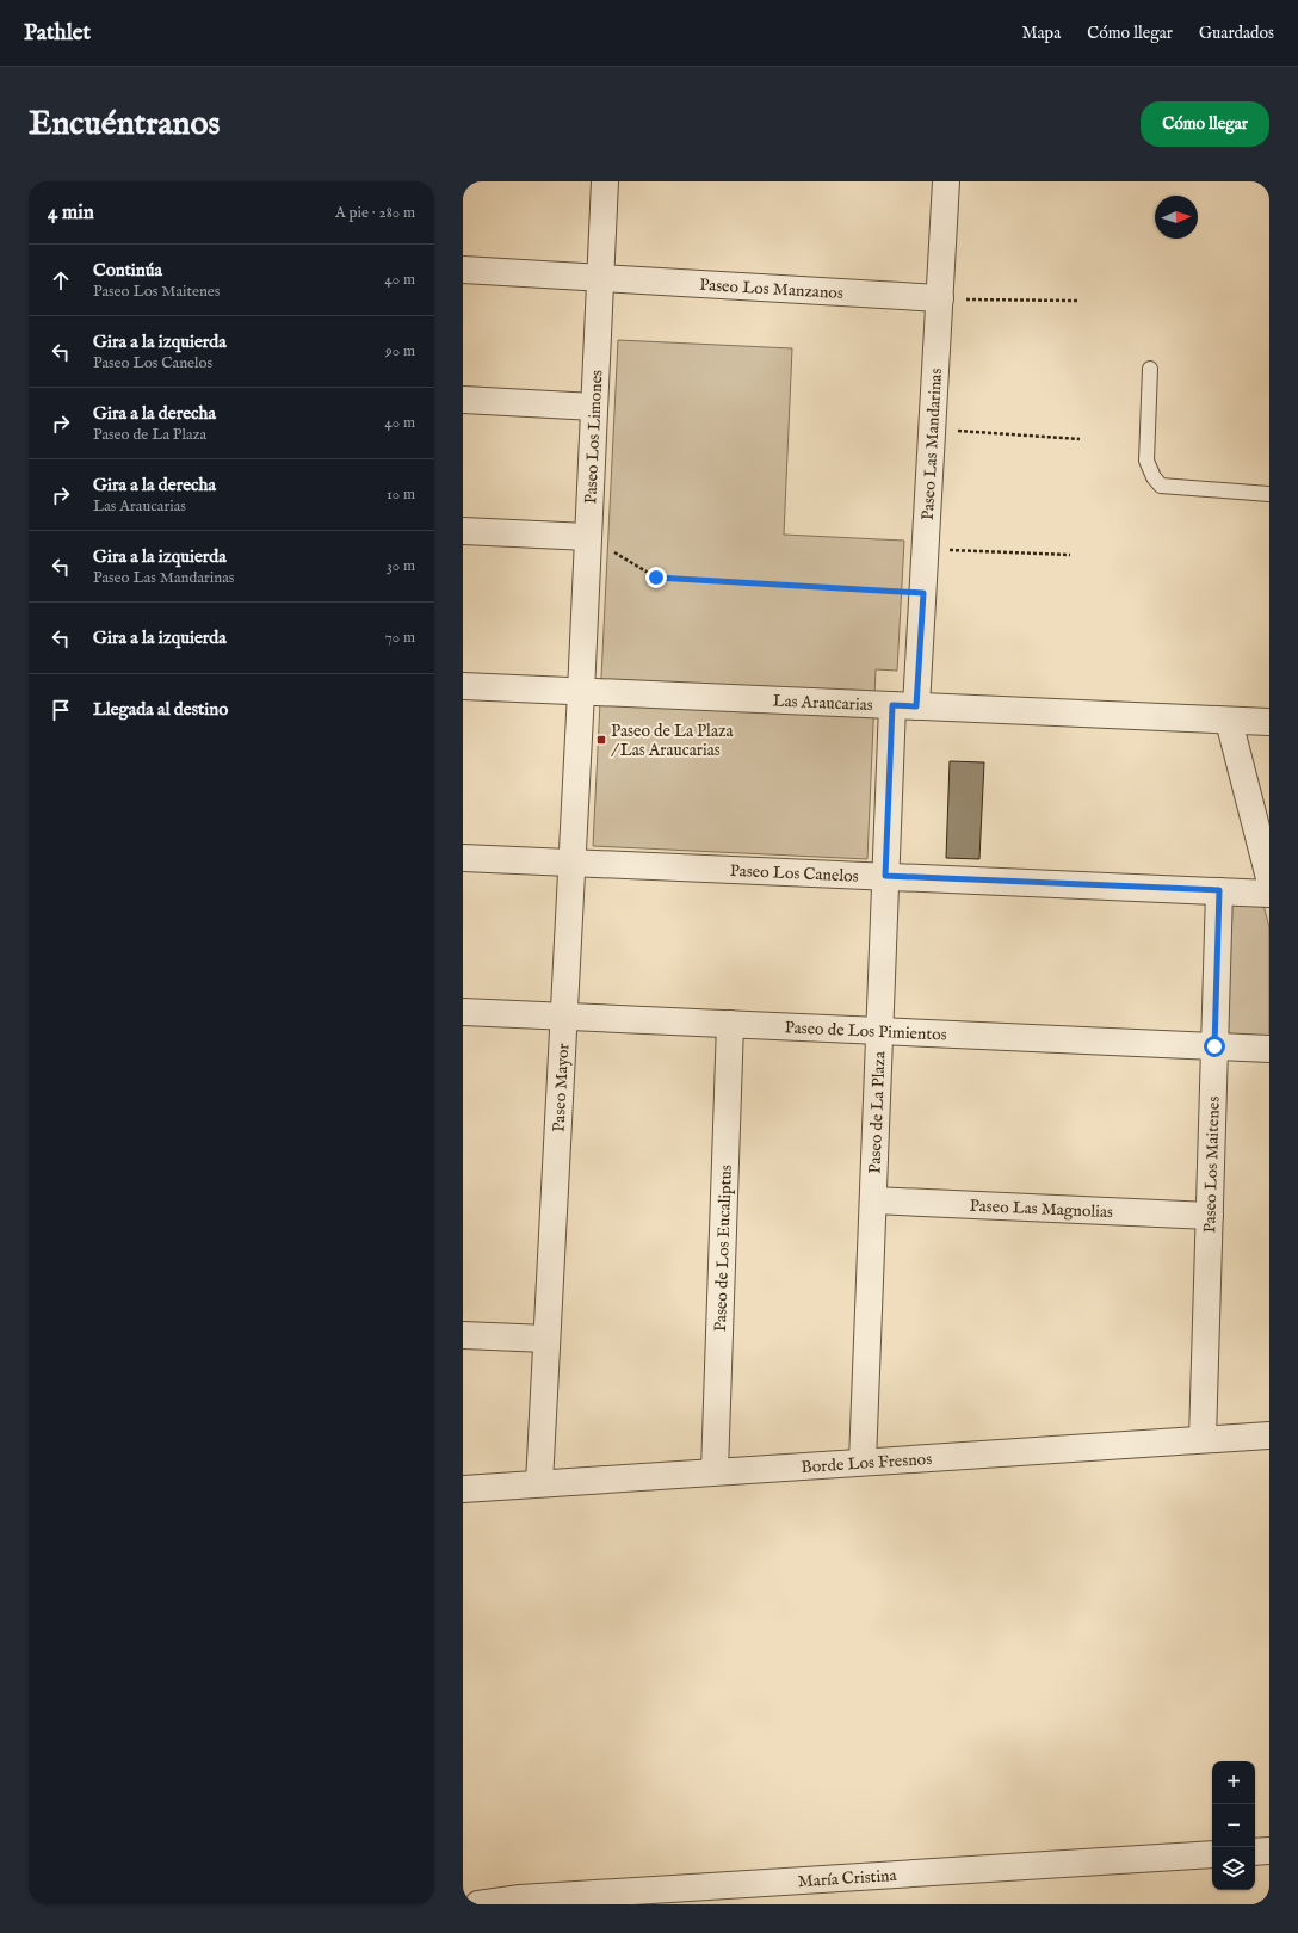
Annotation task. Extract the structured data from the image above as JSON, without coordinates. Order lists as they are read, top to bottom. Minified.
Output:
{"streets":{"street":["Paseo Los Manzanos","Paseo Los Limones","Paseo Las Mandarinas","Las Araucarias","Paseo Los Canelos","Paseo de Los Pimientos","Paseo Mayor","Paseo de La Plaza","Paseo Los Maitenes","Paseo Las Magnolias","Paseo de Los Eucaliptus","Borde Los Fresnos","María Cristina"]},"crossings":[["Paseo Los Manzanos","Paseo Los Limones"],["Paseo Los Manzanos","Paseo Las Mandarinas"],["Paseo Los Limones","Las Araucarias"],["Paseo Los Limones","Paseo Mayor"],["Paseo Las Mandarinas","Las Araucarias"],["Paseo Las Mandarinas","Paseo de La Plaza"],["Las Araucarias","Paseo Mayor"],["Las Araucarias","Paseo de La Plaza"],["Paseo Los Canelos","Paseo Mayor"],["Paseo Los Canelos","Paseo de La Plaza"],["Paseo Los Canelos","Paseo Los Maitenes"],["Paseo de Los Pimientos","Paseo Mayor"],["Paseo de Los Pimientos","Paseo de La Plaza"],["Paseo de Los Pimientos","Paseo Los Maitenes"],["Paseo de Los Pimientos","Paseo de Los Eucaliptus"],["Paseo Mayor","Borde Los Fresnos"],["Paseo de La Plaza","Paseo Las Magnolias"],["Paseo de La Plaza","Borde Los Fresnos"],["Paseo Los Maitenes","Paseo Las Magnolias"],["Paseo Los Maitenes","Borde Los Fresnos"],["Paseo de Los Eucaliptus","Borde Los Fresnos"]],"places":{"transit":["Paseo de La Plaza / Las Araucarias"]},"north":"right","page":{"header":"Pathlet","nav":["Mapa","Cómo llegar","Guardados"],"buttons":"Cómo llegar","title":"Encuéntranos","heading":["4 min","A pie · 280 m"],"list":[["Continúa","Paseo Los Maitenes","40 m"],["Gira a la izquierda","Paseo Los Canelos","90 m"],["Gira a la derecha","Paseo de La Plaza","40 m"],["Gira a la derecha","Las Araucarias","10 m"],["Gira a la izquierda","Paseo Las Mandarinas","30 m"],["Gira a la izquierda","70 m"],"Llegada al destino"],"map_buttons":["+","−"]}}
